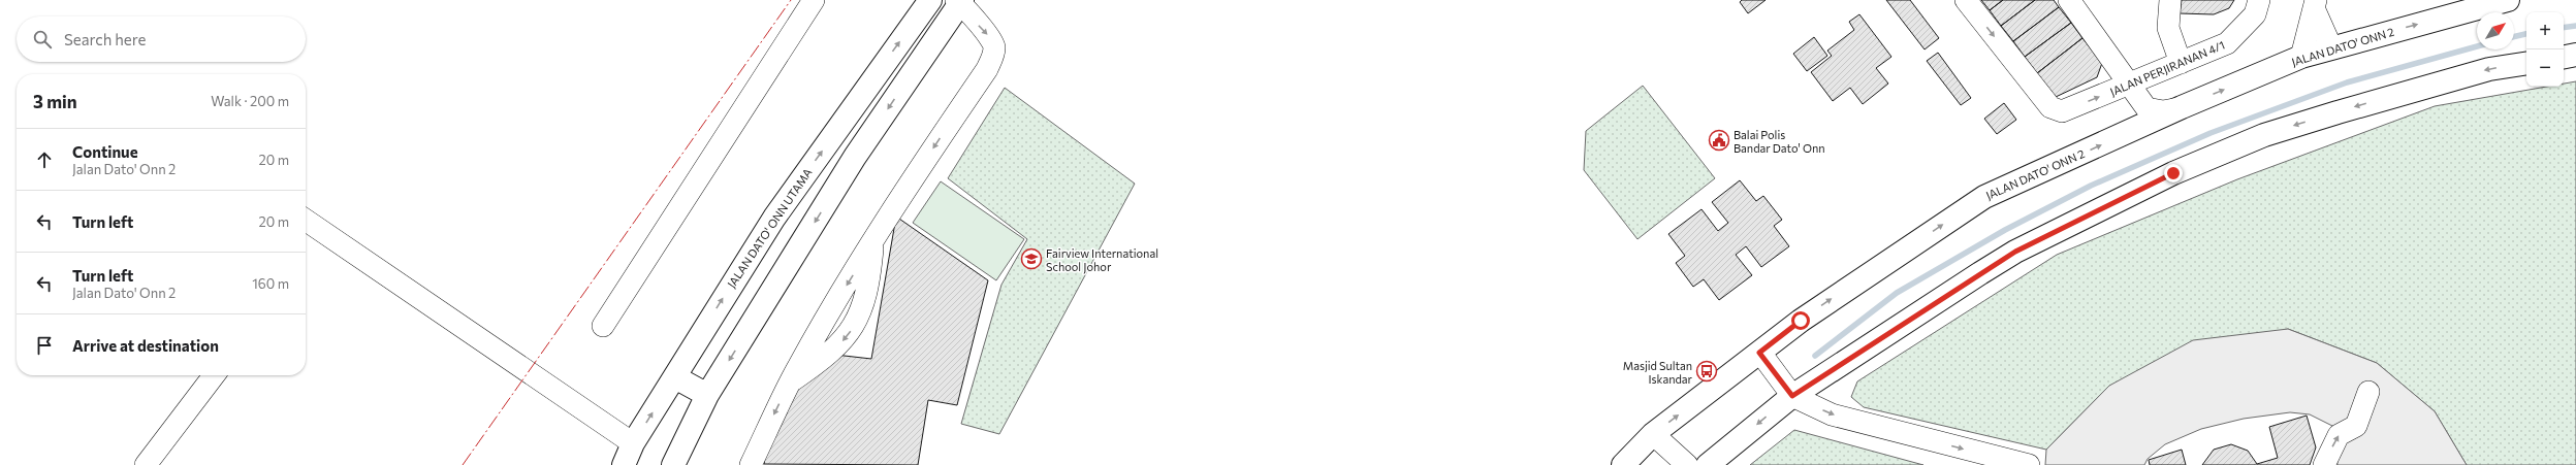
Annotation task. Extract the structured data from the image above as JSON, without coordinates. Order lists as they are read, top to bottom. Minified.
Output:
{"streets":{"main road":["JALAN DATO' ONN 2","JALAN DATO' ONN UTAMA"],"street":["JALAN PERJIRANAN 4/1"]},"one_way":["JALAN PERJIRANAN 4/1"],"places":{"public building":["Balai Polis Bandar Dato' Onn"],"school or university":["Fairview International School Johor"],"bus stop":["Masjid Sultan Iskandar"]},"north":"top right","page":{"map_buttons":["+","−"],"search":"Search here","heading":["3 min","Walk · 200 m"],"list":[["Continue","Jalan Dato' Onn 2","20 m"],["Turn left","20 m"],["Turn left","Jalan Dato' Onn 2","160 m"],"Arrive at destination"]}}
